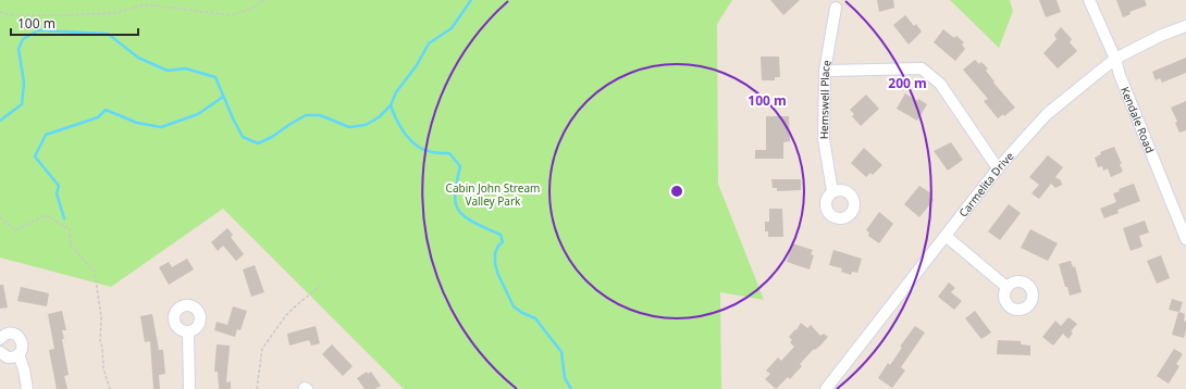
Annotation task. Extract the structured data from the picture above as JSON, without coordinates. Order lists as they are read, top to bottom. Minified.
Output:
{"streets":{"street":["Hemswell Place","Kendale Road","Carmelita Drive"]},"crossings":[["Kendale Road","Carmelita Drive"]],"parks":["Cabin John Stream Valley Park"],"scale_bar":"100 m","rings":["200 m","100 m"]}
